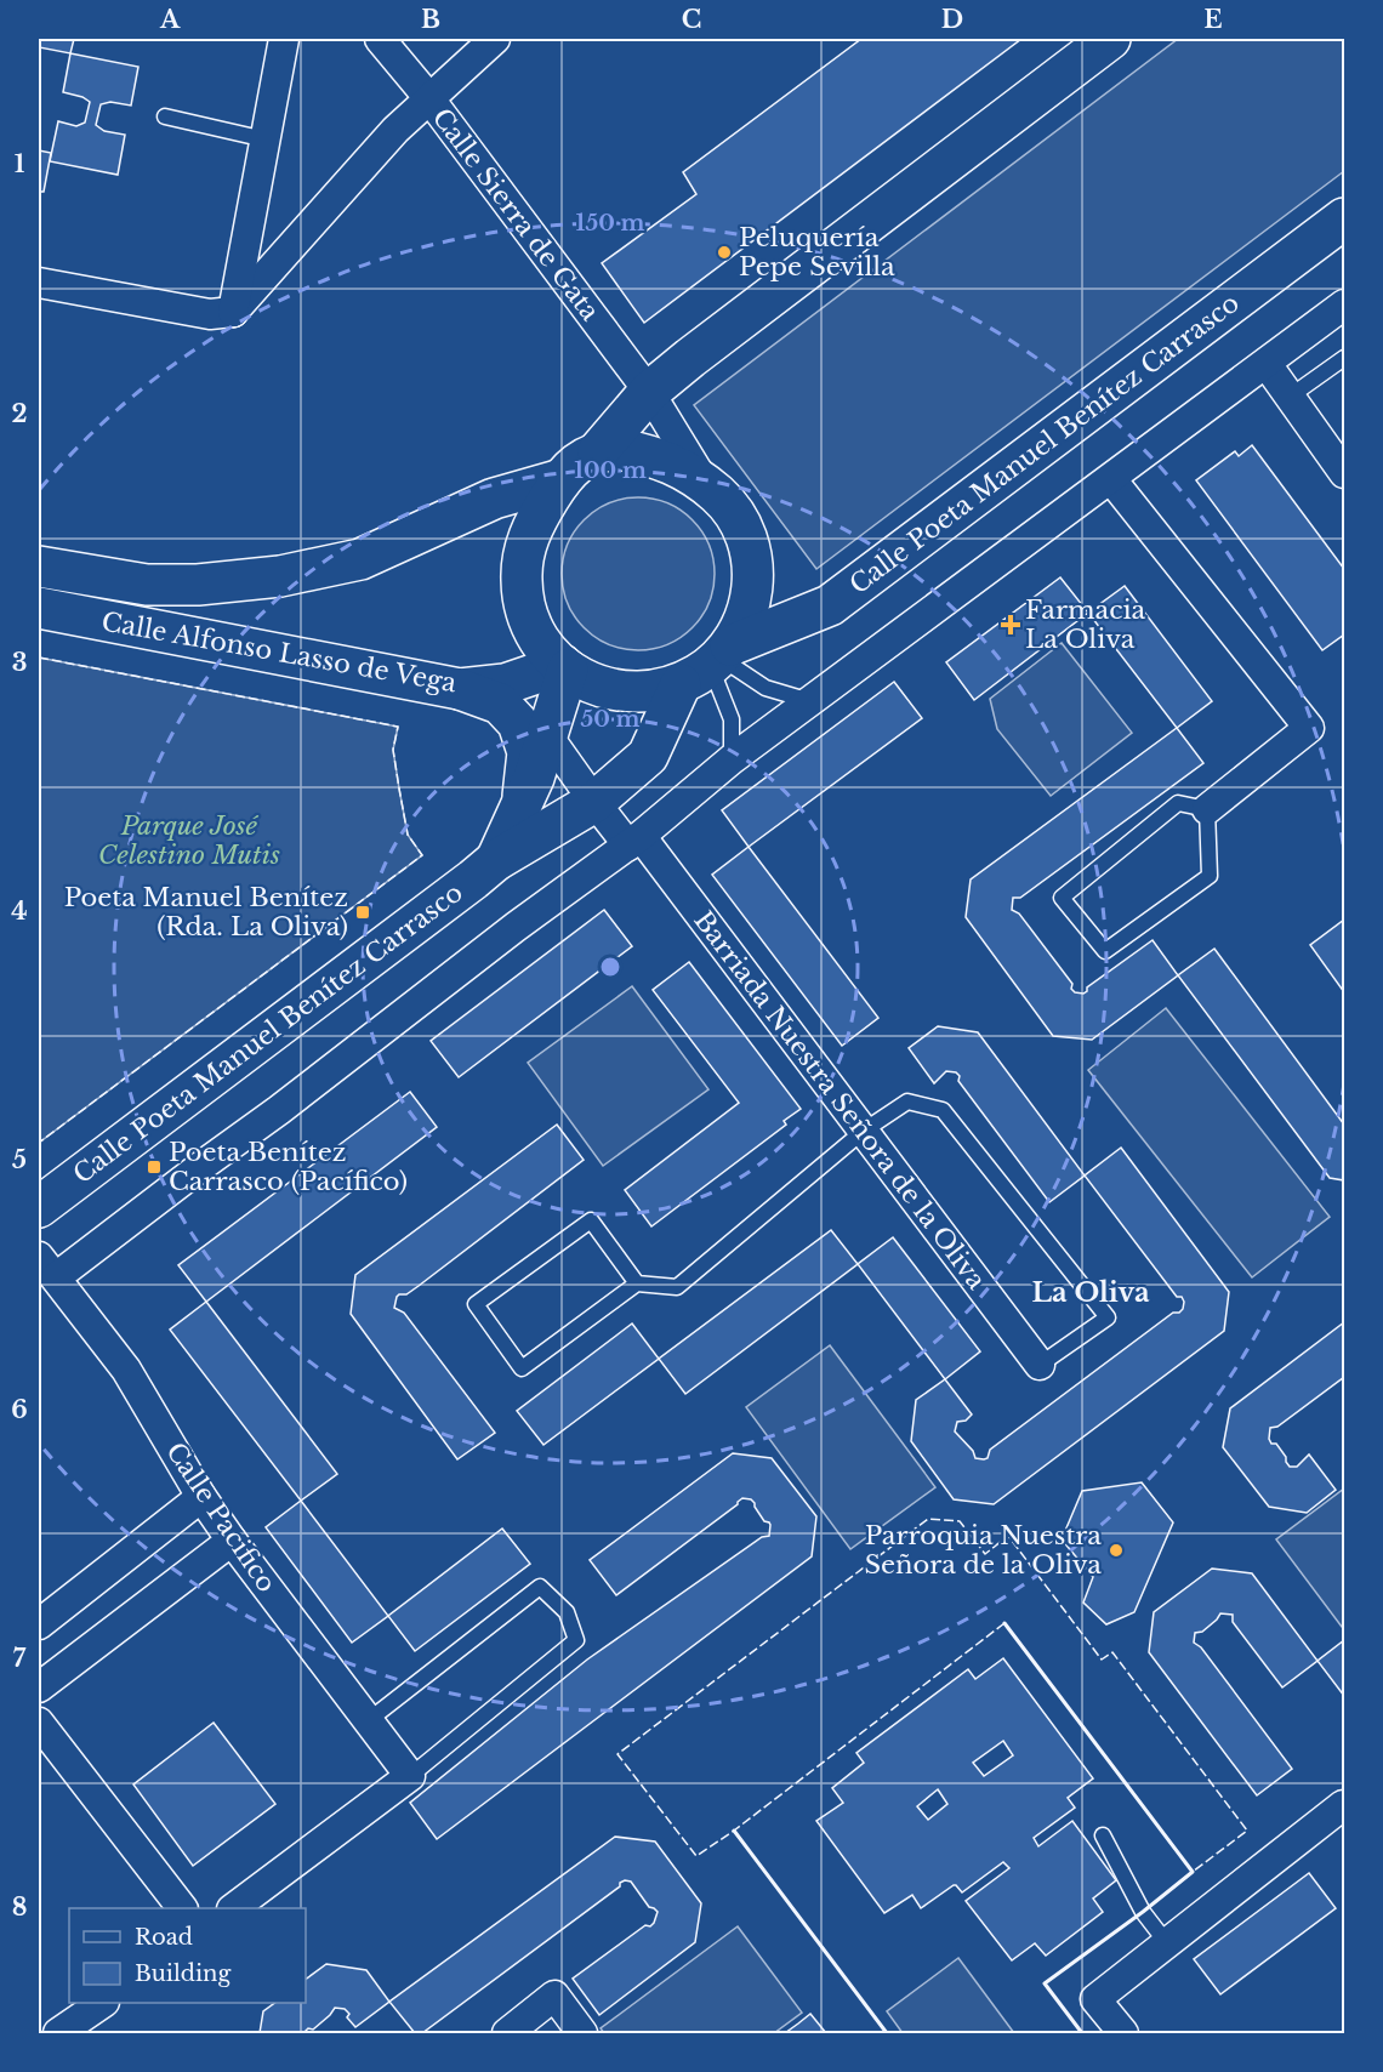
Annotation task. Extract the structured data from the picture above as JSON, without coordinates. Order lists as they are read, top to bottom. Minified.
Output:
{"streets":{"main road":["Calle Poeta Manuel Benítez Carrasco","Calle Alfonso Lasso de Vega"],"street":["Calle Sierra de Gata","Barriada Nuestra Señora de la Oliva","Calle Pacifico"]},"crossings":[["Calle Sierra de Gata","Calle Poeta Manuel Benítez Carrasco"],["Calle Sierra de Gata","Calle Alfonso Lasso de Vega"],["Calle Poeta Manuel Benítez Carrasco","Calle Alfonso Lasso de Vega"],["Calle Poeta Manuel Benítez Carrasco","Barriada Nuestra Señora de la Oliva"]],"districts":["La Oliva"],"parks":["Parque José Celestino Mutis"],"places":{"other":["Peluquería Pepe Sevilla","Parroquia Nuestra Señora de la Oliva"],"health":["Farmacia La Oliva"],"transit":["Poeta Manuel Benítez (Rda. La Oliva)","Poeta Benítez Carrasco (Pacífico)"]},"legend":["Road","Building"],"grid":{"columns":["A","B","C","D","E"],"rows":["1","2","3","4","5","6","7","8"]},"rings":["150 m","100 m","50 m"]}
